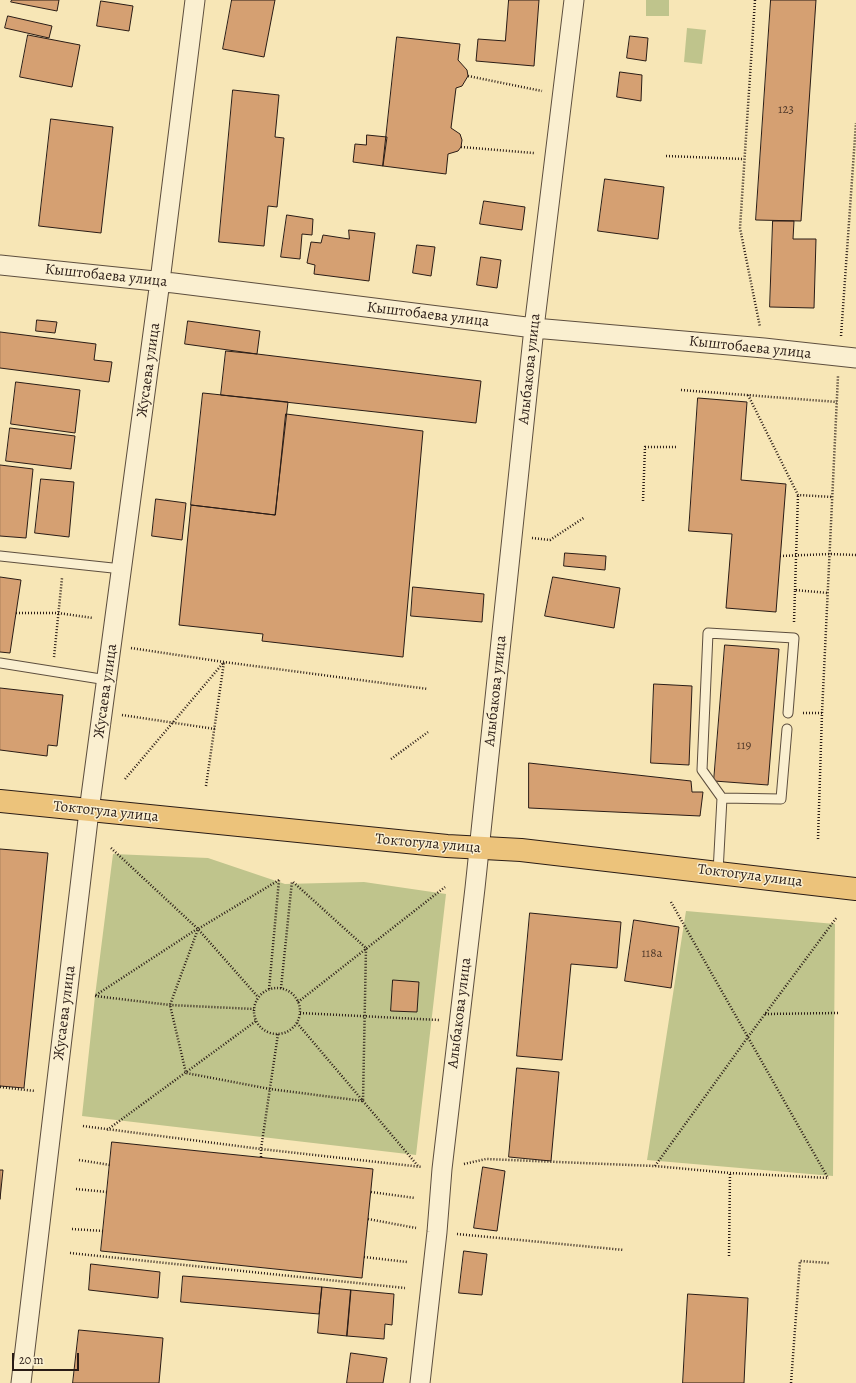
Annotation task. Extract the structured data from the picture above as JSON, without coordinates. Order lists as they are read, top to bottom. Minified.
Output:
{"streets":{"highway":["Токтогула улица"],"street":["Кыштобаева улица","Алыбакова улица","Жусаева улица"]},"crossings":[["Кыштобаева улица","Алыбакова улица"],["Кыштобаева улица","Жусаева улица"],["Алыбакова улица","Токтогула улица"],["Жусаева улица","Токтогула улица"]],"house_numbers":["123","119","118а"],"scale_bar":"20 m"}
